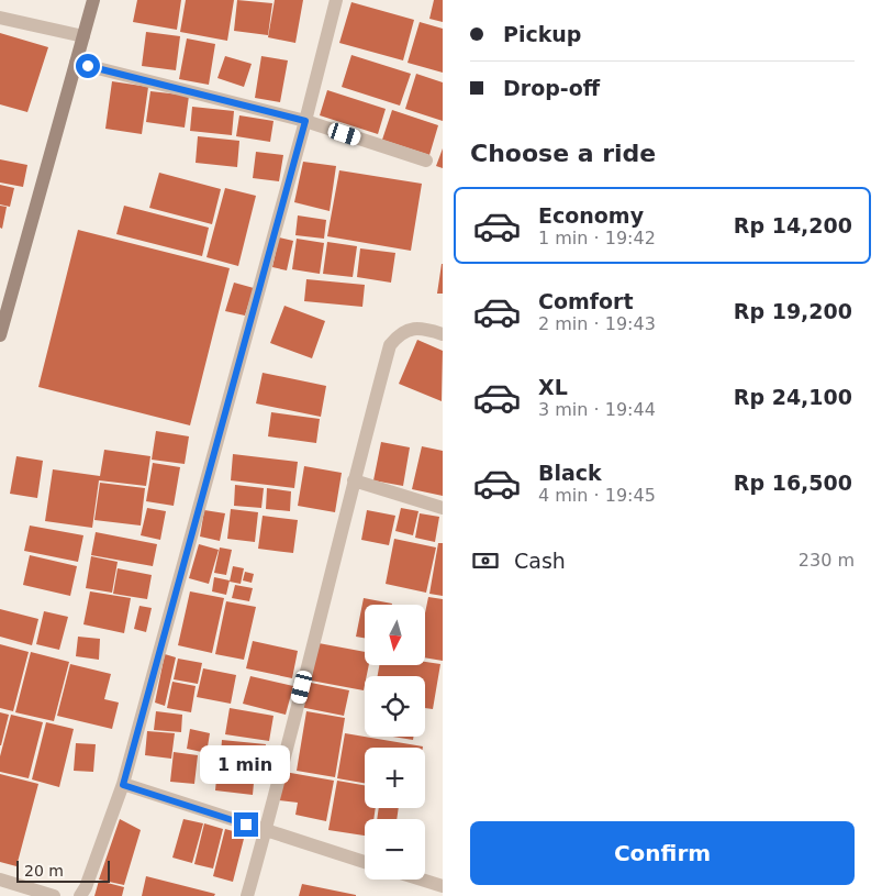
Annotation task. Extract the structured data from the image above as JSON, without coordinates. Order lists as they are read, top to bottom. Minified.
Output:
{"scale_bar":"20 m","north":"bottom","page":{"banner":["Pickup","Drop-off"],"heading":"Choose a ride","list":[{"name":"Economy","note":"1 min · 19:42","value":"Rp 14,200"},{"name":"Comfort","note":"2 min · 19:43","value":"Rp 19,200"},{"name":"XL","note":"3 min · 19:44","value":"Rp 24,100"},{"name":"Black","note":"4 min · 19:45","value":"Rp 16,500"}],"pay":["Cash","230 m"],"map_buttons":["+","−"],"bubble":"1 min","buttons":"Confirm","scale":"20 m"}}
